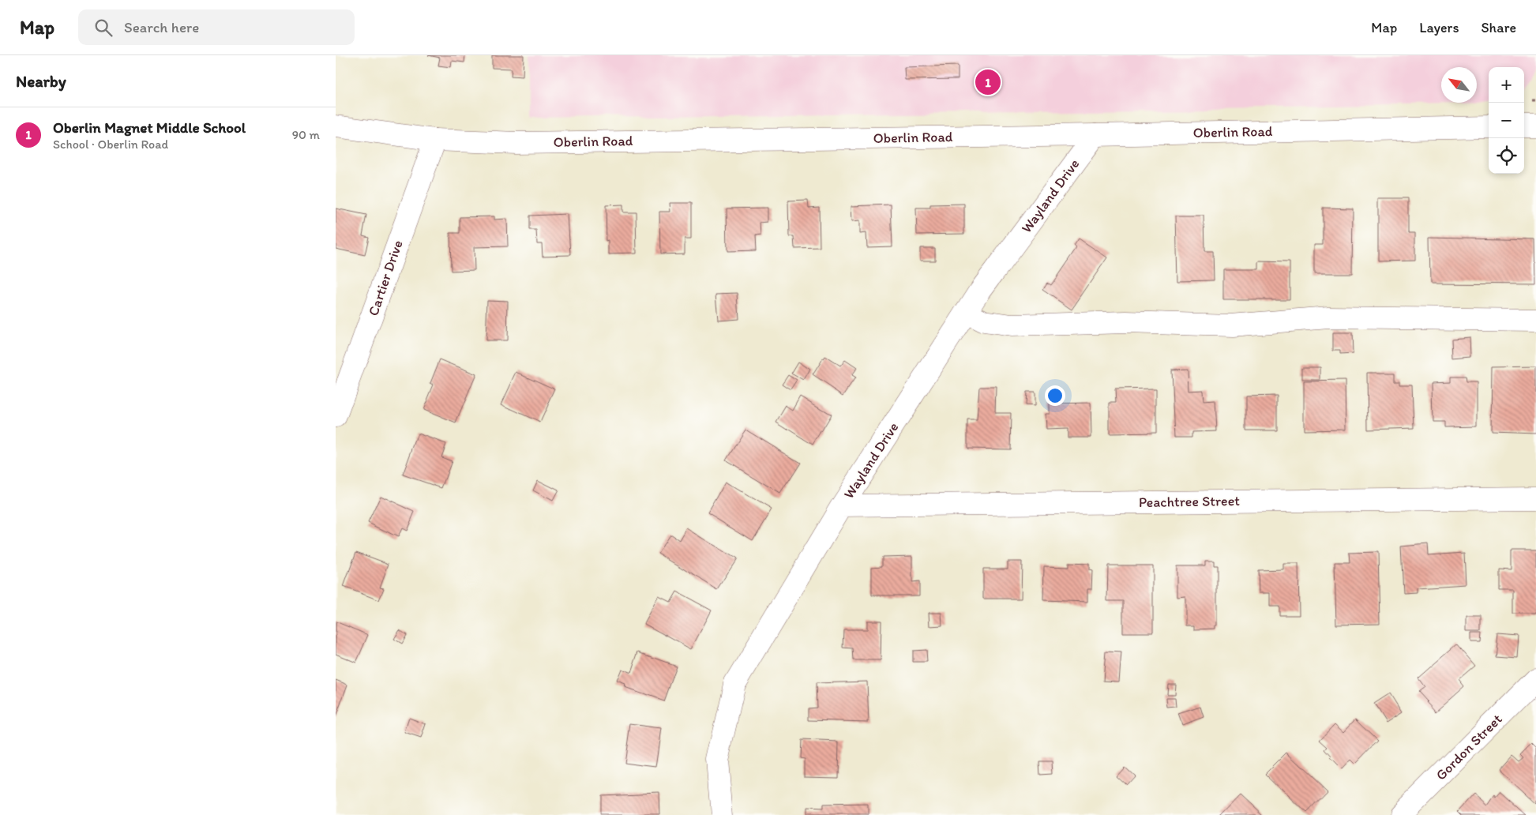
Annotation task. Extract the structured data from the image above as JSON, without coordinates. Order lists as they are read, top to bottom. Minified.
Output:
{"streets":{"street":["Oberlin Road","Wayland Drive","Cartier Drive","Peachtree Street","Gordon Street"]},"crossings":[["Oberlin Road","Wayland Drive"],["Oberlin Road","Cartier Drive"],["Wayland Drive","Peachtree Street"]],"north":"top left","page":{"header":"Map","search":"Search here","nav":["Map","Layers","Share"],"heading":"Nearby","map_buttons":["+","−"],"pins":"1","list":[{"mark":"1","name":"Oberlin Magnet Middle School","note":"School · Oberlin Road","value":"90 m"}]}}
